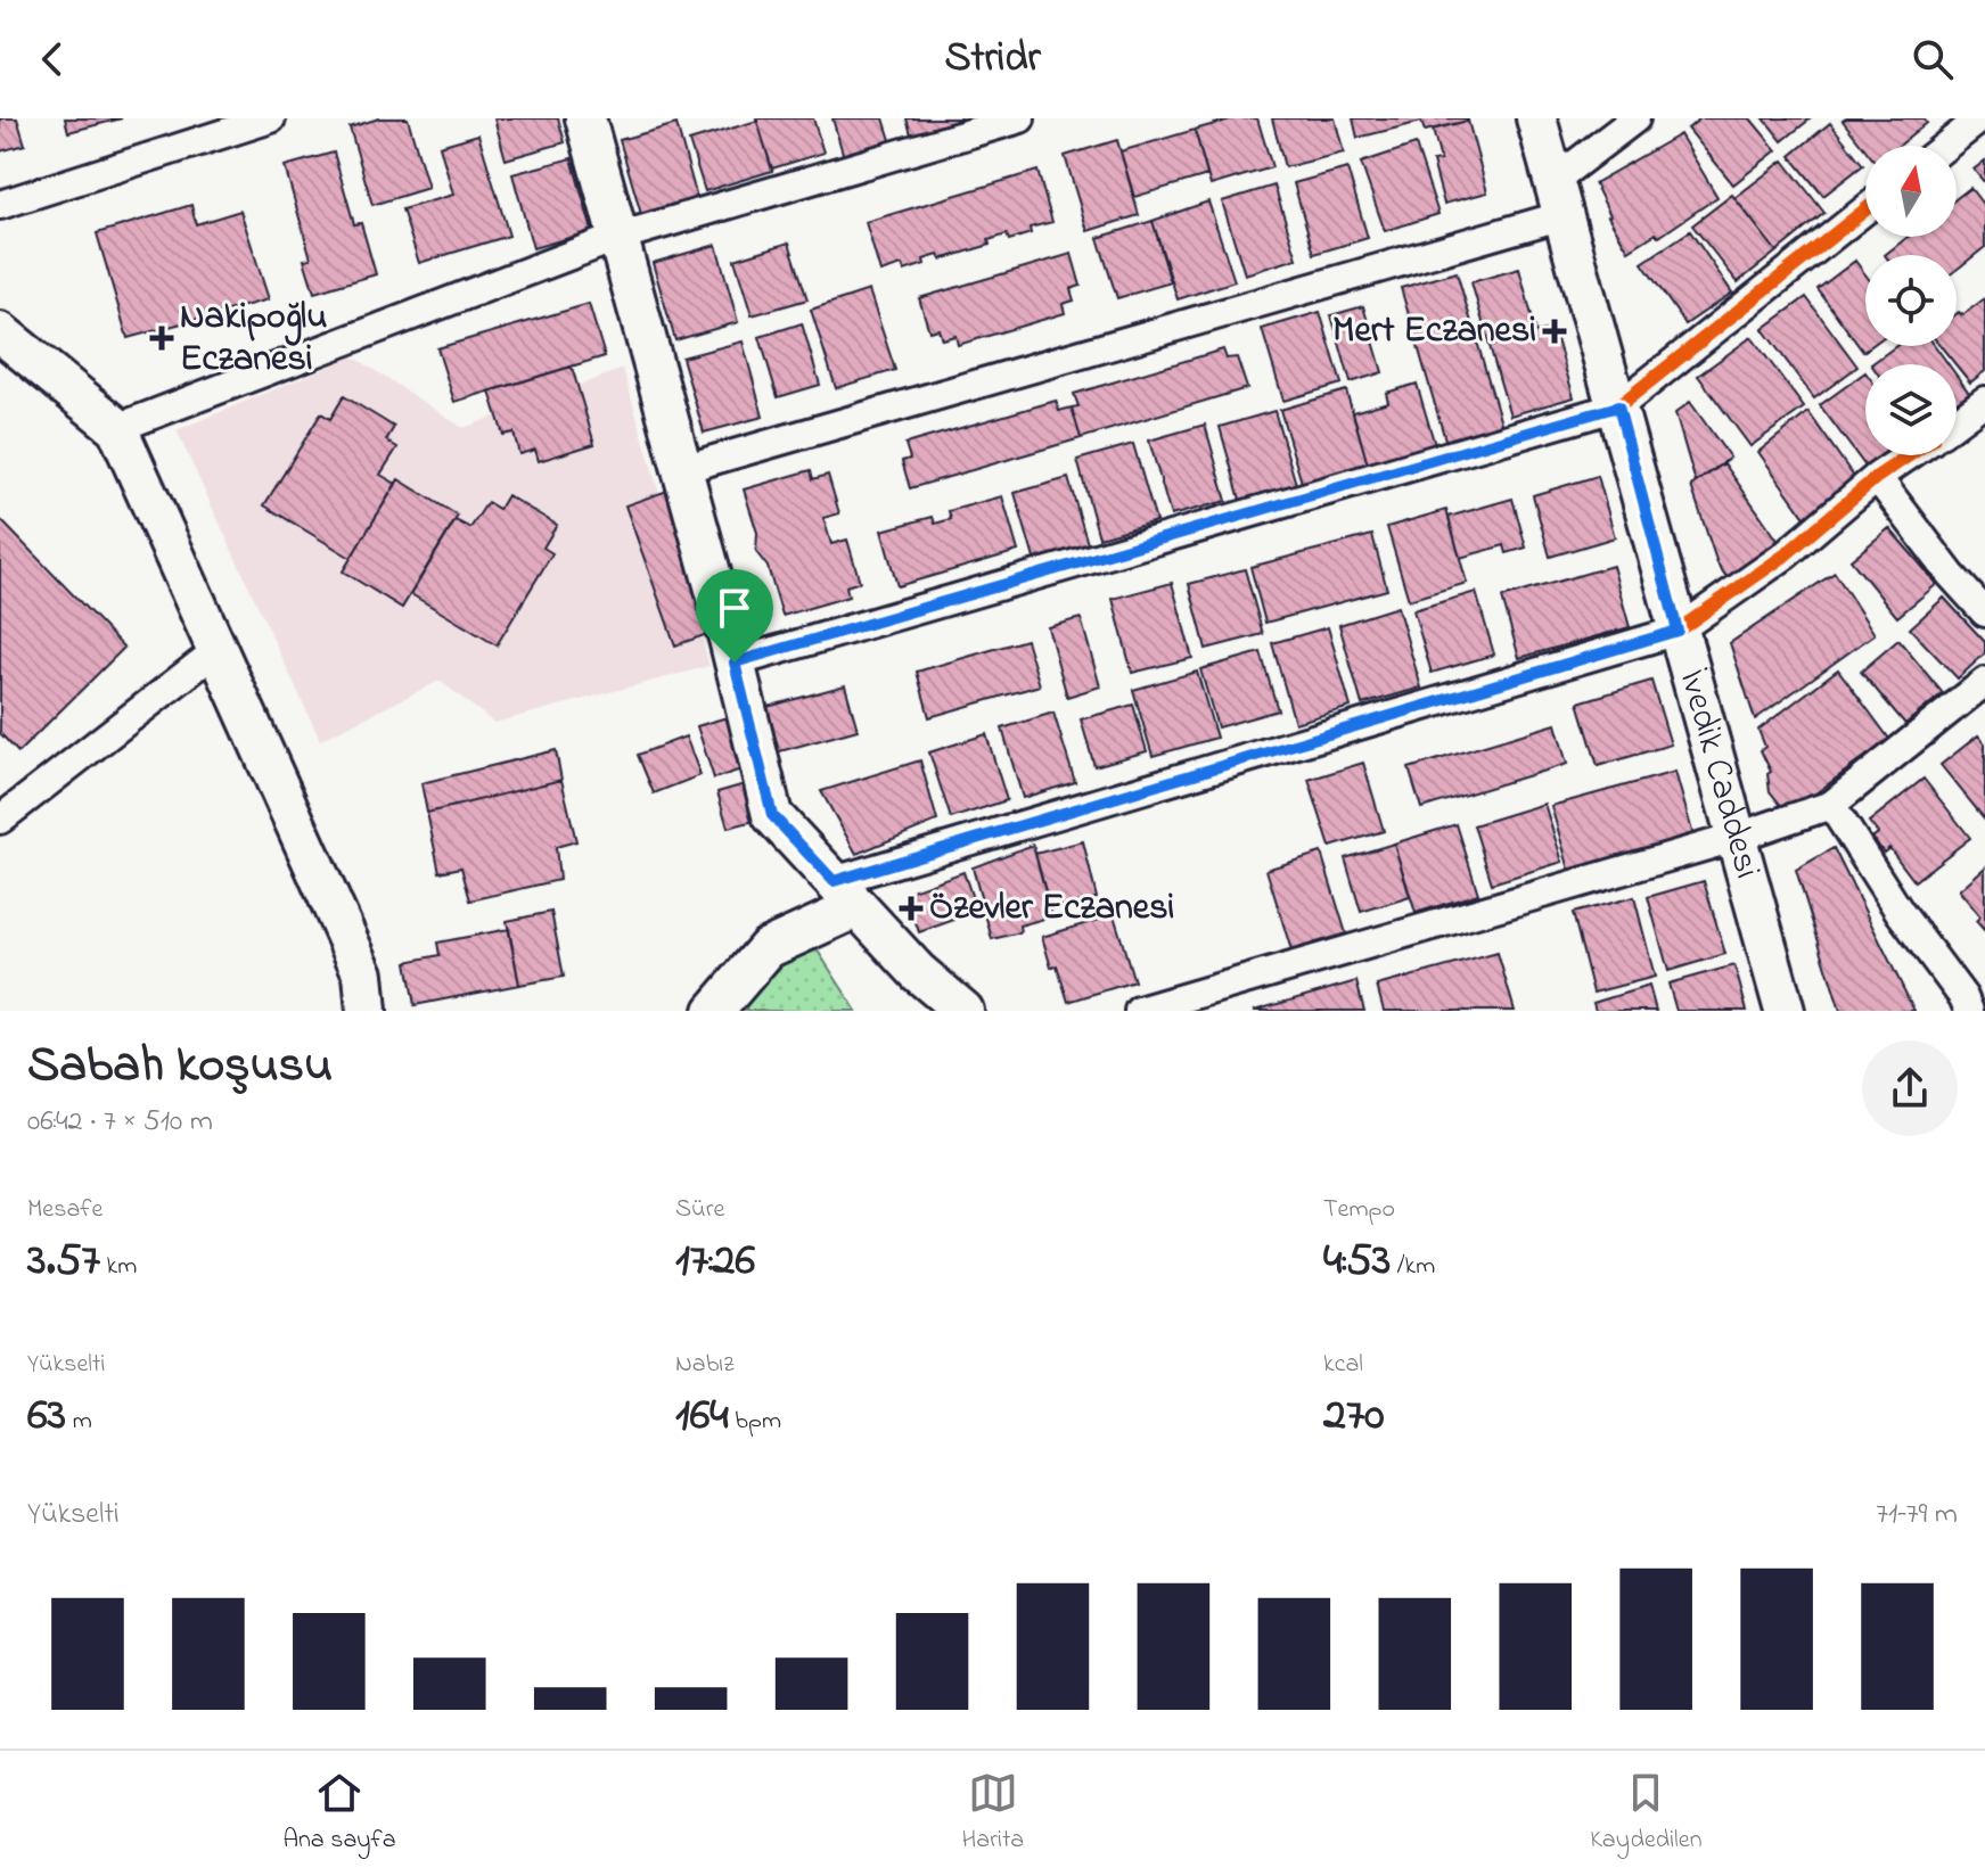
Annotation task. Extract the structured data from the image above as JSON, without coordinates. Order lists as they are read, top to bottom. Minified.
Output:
{"streets":{"street":["İvedik Caddesi"]},"places":{"health":["Mert Eczanesi","Nakipoğlu Eczanesi","Özevler Eczanesi"]},"north":"top","page":{"header":"Stridr","heading":["Sabah koşusu","06:42 · 7 × 510 m"],"stats":[["Mesafe","3.57 km"],["Süre","17:26"],["Tempo","4:53 /km"],["Yükselti","63 m"],["Nabız","164 bpm"],["kcal","270"]],"chart":["Yükselti","71–79 m"],"tabs":["Ana sayfa","Harita","Kaydedilen"]}}
